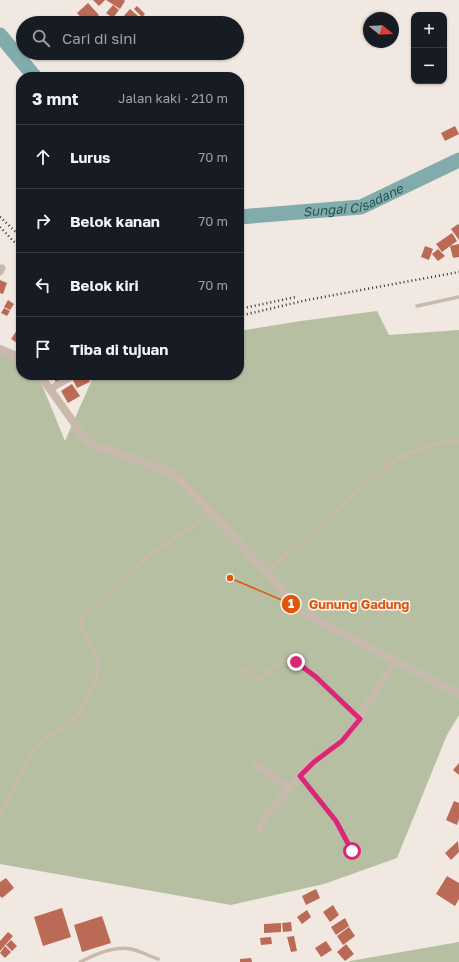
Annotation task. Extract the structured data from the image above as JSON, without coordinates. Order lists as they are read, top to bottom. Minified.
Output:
{"water":["Sungai Cisadane"],"places":["Gunung Gadung"],"north":"right","page":{"map_buttons":["+","−"],"search":"Cari di sini","heading":["3 mnt","Jalan kaki · 210 m"],"list":[["Lurus","70 m"],["Belok kanan","70 m"],["Belok kiri","70 m"],"Tiba di tujuan"]}}
